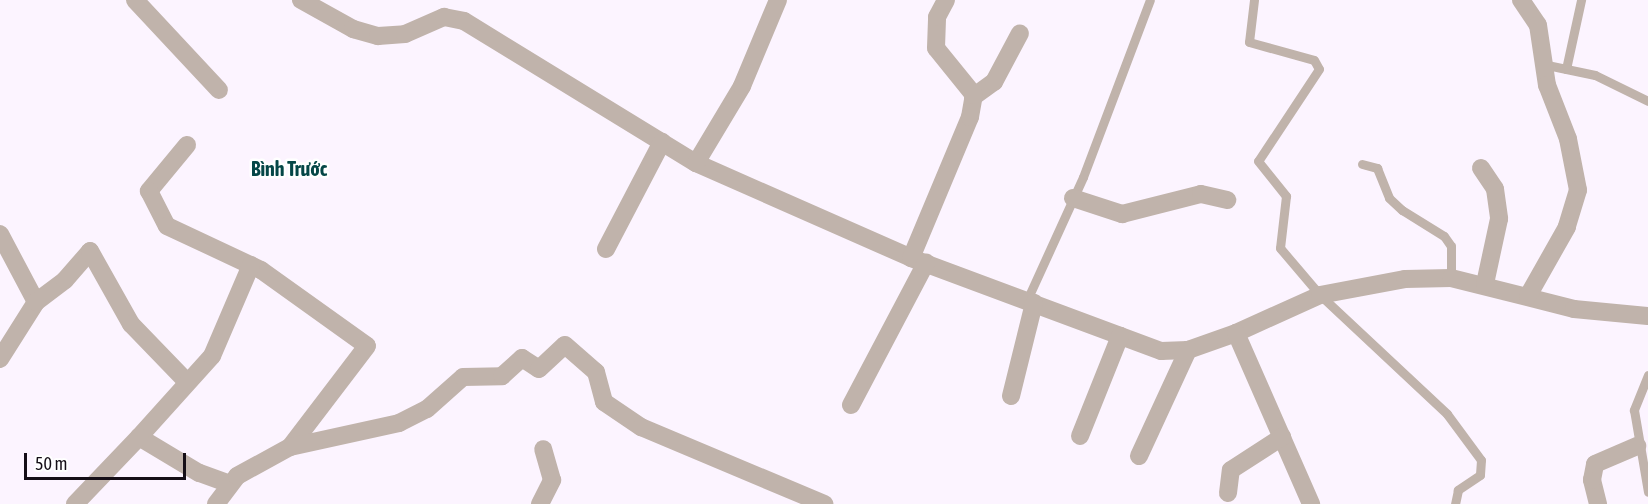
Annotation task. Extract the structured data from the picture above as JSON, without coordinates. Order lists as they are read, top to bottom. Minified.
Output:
{"districts":["Bình Trước"],"scale_bar":"50 m"}
